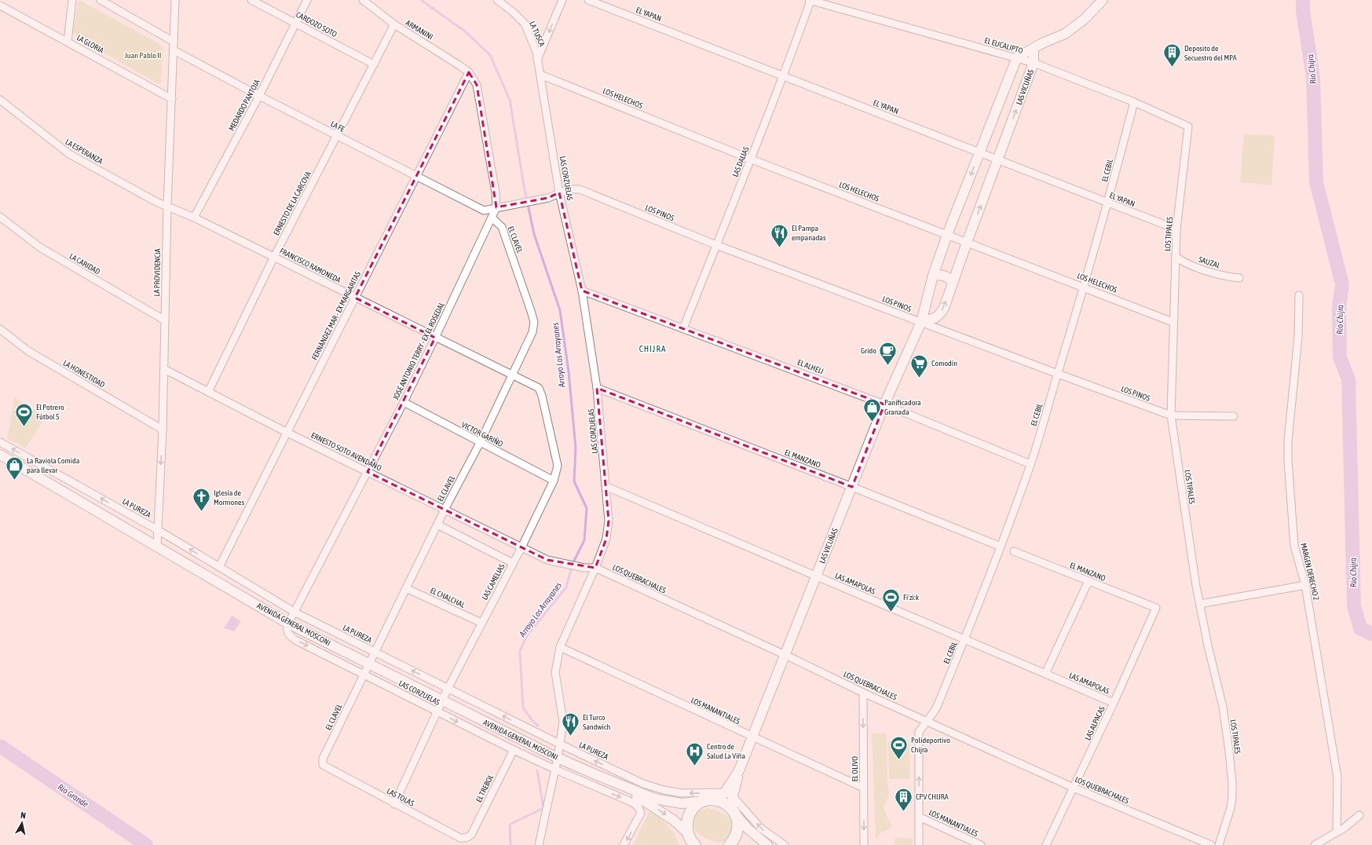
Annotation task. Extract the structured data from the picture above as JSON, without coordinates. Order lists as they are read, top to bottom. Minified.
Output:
{"streets":{"street":["EL YAPAN","CARDOZO SOTO","ARMANINI","LA TUSCA","LA GLORIA","EL EUCALIPTO","LAS VICUÑAS","LOS HELECHOS","MEDARDO PANTOJA","LA FE","LA ESPERANZA","LAS DALIAS","EL CEBIL","LAS CORZUELAS","ERNESTO DE LA CARCOVA","LOS PINOS","LOS TIPALES","EL CLAVEL","SAUZAL","LA CARIDAD","FRANCISCO RAMONEDA","LA PROVIDENCIA","FERNÁNDEZ MAR - EX MARGARITAS","JOSÉ ANTONIO TERRY - EX EL ROSEDAL","EL ALHELI","LA HONESTIDAD","VICTOR GARIÑO","ERNESTO SOTO AVENDAÑO","EL MANZANO","LA PUREZA","MARGEN DERECHO 2","LOS QUEBRACHALES","LAS CAMELIAS","LAS AMAPOLAS","EL CHALCHAL","AVENIDA GENERAL MOSCONI","LOS MANANTIALES","LAS ALPACAS","EL OLIVO","EL TREBOL","LAS TOLAS"]},"crossings":[["EL YAPAN","LAS VICUÑAS"],["EL YAPAN","LAS DALIAS"],["EL YAPAN","EL CEBIL"],["EL YAPAN","LOS TIPALES"],["CARDOZO SOTO","MEDARDO PANTOJA"],["CARDOZO SOTO","ERNESTO DE LA CARCOVA"],["ARMANINI","ERNESTO DE LA CARCOVA"],["ARMANINI","FERNÁNDEZ MAR - EX MARGARITAS"],["ARMANINI","JOSÉ ANTONIO TERRY - EX EL ROSEDAL"],["LA TUSCA","LOS HELECHOS"],["LA TUSCA","LAS CORZUELAS"],["LA GLORIA","LA PROVIDENCIA"],["EL EUCALIPTO","LAS VICUÑAS"],["EL EUCALIPTO","LAS DALIAS"],["EL EUCALIPTO","EL CEBIL"],["EL EUCALIPTO","LOS TIPALES"],["LAS VICUÑAS","LOS HELECHOS"],["LAS VICUÑAS","LOS PINOS"],["LAS VICUÑAS","EL ALHELI"],["LAS VICUÑAS","EL MANZANO"],["LAS VICUÑAS","LA PUREZA"],["LAS VICUÑAS","LOS QUEBRACHALES"],["LAS VICUÑAS","LAS AMAPOLAS"],["LAS VICUÑAS","LOS MANANTIALES"],["LOS HELECHOS","LAS DALIAS"],["LOS HELECHOS","EL CEBIL"],["LOS HELECHOS","LOS TIPALES"],["MEDARDO PANTOJA","LA FE"],["MEDARDO PANTOJA","FRANCISCO RAMONEDA"],["LA FE","ERNESTO DE LA CARCOVA"],["LA FE","LOS PINOS"],["LA FE","LA PROVIDENCIA"],["LA FE","FERNÁNDEZ MAR - EX MARGARITAS"],["LA FE","JOSÉ ANTONIO TERRY - EX EL ROSEDAL"],["LA ESPERANZA","FRANCISCO RAMONEDA"],["LA ESPERANZA","LA PROVIDENCIA"],["LAS DALIAS","LOS PINOS"],["LAS DALIAS","EL ALHELI"],["EL CEBIL","LOS PINOS"],["EL CEBIL","EL ALHELI"],["EL CEBIL","EL MANZANO"],["EL CEBIL","LOS QUEBRACHALES"],["EL CEBIL","LAS AMAPOLAS"],["EL CEBIL","LOS MANANTIALES"],["LAS CORZUELAS","LOS PINOS"],["LAS CORZUELAS","EL CLAVEL"],["LAS CORZUELAS","JOSÉ ANTONIO TERRY - EX EL ROSEDAL"],["LAS CORZUELAS","EL ALHELI"],["LAS CORZUELAS","EL MANZANO"],["LAS CORZUELAS","LA PUREZA"],["LAS CORZUELAS","LOS QUEBRACHALES"],["LAS CORZUELAS","LAS CAMELIAS"],["LAS CORZUELAS","LAS AMAPOLAS"],["LAS CORZUELAS","AVENIDA GENERAL MOSCONI"],["LAS CORZUELAS","LOS MANANTIALES"],["LAS CORZUELAS","EL TREBOL"],["ERNESTO DE LA CARCOVA","FRANCISCO RAMONEDA"],["ERNESTO DE LA CARCOVA","ERNESTO SOTO AVENDAÑO"],["LOS PINOS","LOS TIPALES"],["LOS TIPALES","SAUZAL"],["EL CLAVEL","FRANCISCO RAMONEDA"],["EL CLAVEL","JOSÉ ANTONIO TERRY - EX EL ROSEDAL"],["EL CLAVEL","VICTOR GARIÑO"],["EL CLAVEL","ERNESTO SOTO AVENDAÑO"],["EL CLAVEL","LA PUREZA"],["EL CLAVEL","LAS CAMELIAS"],["EL CLAVEL","EL CHALCHAL"],["EL CLAVEL","AVENIDA GENERAL MOSCONI"],["EL CLAVEL","LAS TOLAS"],["LA CARIDAD","LA PROVIDENCIA"],["FRANCISCO RAMONEDA","LA PROVIDENCIA"],["FRANCISCO RAMONEDA","FERNÁNDEZ MAR - EX MARGARITAS"],["FRANCISCO RAMONEDA","JOSÉ ANTONIO TERRY - EX EL ROSEDAL"],["FRANCISCO RAMONEDA","LAS CAMELIAS"],["LA PROVIDENCIA","LA HONESTIDAD"],["LA PROVIDENCIA","ERNESTO SOTO AVENDAÑO"],["LA PROVIDENCIA","LA PUREZA"],["LA PROVIDENCIA","AVENIDA GENERAL MOSCONI"],["FERNÁNDEZ MAR - EX MARGARITAS","JOSÉ ANTONIO TERRY - EX EL ROSEDAL"],["FERNÁNDEZ MAR - EX MARGARITAS","ERNESTO SOTO AVENDAÑO"],["FERNÁNDEZ MAR - EX MARGARITAS","LA PUREZA"],["JOSÉ ANTONIO TERRY - EX EL ROSEDAL","VICTOR GARIÑO"],["JOSÉ ANTONIO TERRY - EX EL ROSEDAL","ERNESTO SOTO AVENDAÑO"],["JOSÉ ANTONIO TERRY - EX EL ROSEDAL","LA PUREZA"],["JOSÉ ANTONIO TERRY - EX EL ROSEDAL","AVENIDA GENERAL MOSCONI"],["VICTOR GARIÑO","LAS CAMELIAS"],["ERNESTO SOTO AVENDAÑO","LOS QUEBRACHALES"],["ERNESTO SOTO AVENDAÑO","LAS CAMELIAS"],["EL MANZANO","LAS ALPACAS"],["LA PUREZA","LAS CAMELIAS"],["LOS QUEBRACHALES","LAS CAMELIAS"],["LOS QUEBRACHALES","LAS ALPACAS"],["LOS QUEBRACHALES","EL OLIVO"],["LAS CAMELIAS","EL CHALCHAL"],["LAS CAMELIAS","AVENIDA GENERAL MOSCONI"],["LAS CAMELIAS","LAS TOLAS"],["LAS AMAPOLAS","LAS ALPACAS"],["LOS MANANTIALES","EL OLIVO"],["EL TREBOL","LAS TOLAS"]],"one_way":["EL OLIVO"],"districts":["CHIJRA"],"water":["Río Chijra","Arroyo Los Arrayanes","Río Grande"],"parks":["Juan Pablo II"],"places":{"building":["Deposito de Secuestro del MPA","CPV CHIJRA"],"restaurant":["El Pampa empanadas","El Turco Sandwich"],"cafe":["Grido"],"supermarket":["Comodín"],"shop":["Panificadora Granada","La Raviola Comida para llevar"],"sports":["El Potrero Fútbol 5","Fi'zi:k","Polideportivo Chijra"],"church":["Iglesia de Mormones"],"hospital":["Centro de Salud La Viña"]},"north":"top"}
